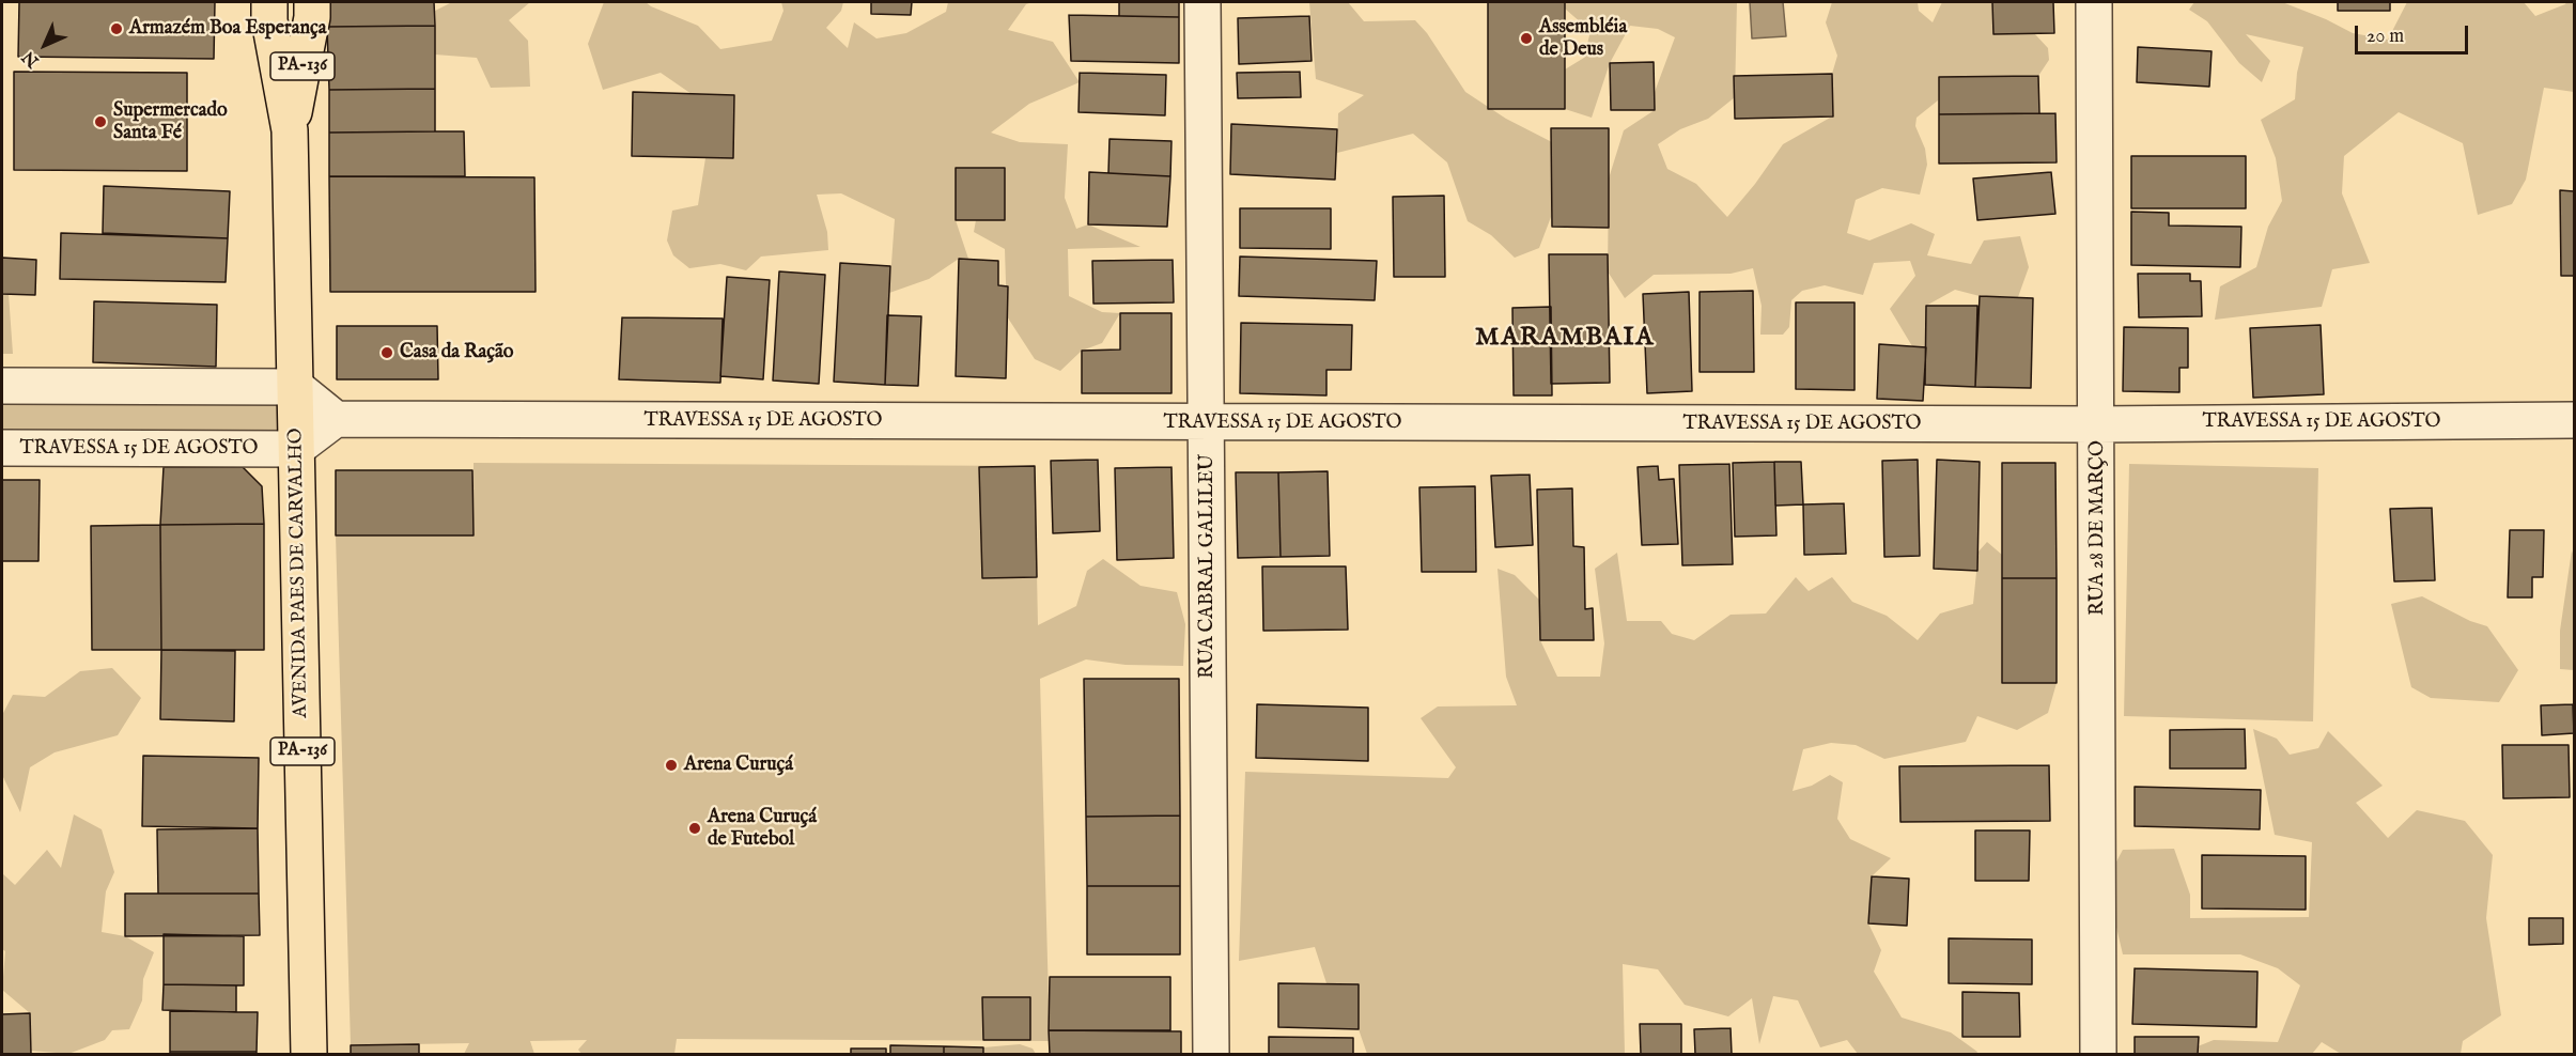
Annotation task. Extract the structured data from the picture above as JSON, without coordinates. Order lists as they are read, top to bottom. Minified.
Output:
{"streets":{"main road":["PA-136","AVENIDA PAES DE CARVALHO"],"street":["TRAVESSA 15 DE AGOSTO","RUA 28 DE MARÇO","RUA CABRAL GALILEU"]},"crossings":[["TRAVESSA 15 DE AGOSTO","RUA 28 DE MARÇO"],["TRAVESSA 15 DE AGOSTO","RUA CABRAL GALILEU"],["TRAVESSA 15 DE AGOSTO","AVENIDA PAES DE CARVALHO"]],"districts":["MARAMBAIA"],"places":["Armazém Boa Esperança","Assembléia de Deus","Supermercado Santa Fé","Casa da Ração","Arena Curuçá","Arena Curuçá de Futebol"],"scale_bar":"20 m","north":"bottom left"}
